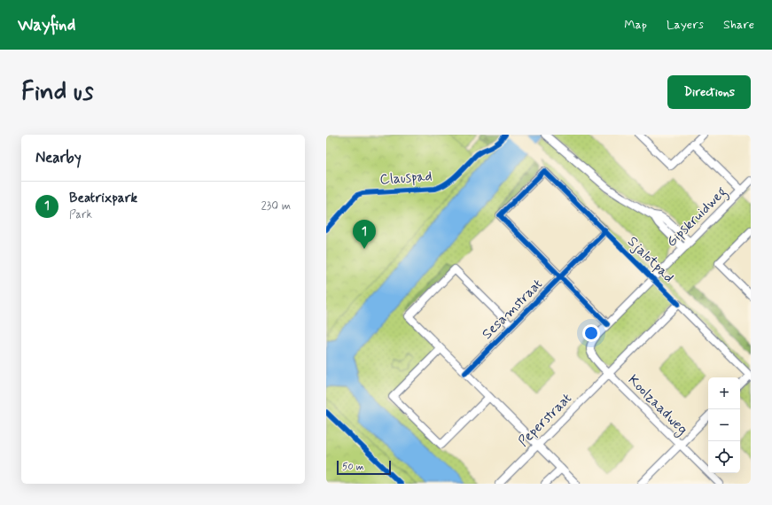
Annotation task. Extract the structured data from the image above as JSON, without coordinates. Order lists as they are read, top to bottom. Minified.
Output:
{"streets":{"street":["Gipskruidweg","Sesamstraat","Koolzaadweg","Peperstraat"],"cycle path":["Clauspad","Sjalotpad"]},"crossings":[["Gipskruidweg","Koolzaadweg"],["Koolzaadweg","Peperstraat"]],"scale_bar":"50 m","page":{"header":"Wayfind","nav":["Map","Layers","Share"],"buttons":"Directions","title":"Find us","heading":"Nearby","list":[{"mark":"1","name":"Beatrixpark","note":"Park","value":"230 m"}],"pins":"1","map_buttons":["+","−"],"scale":"50 m"}}
